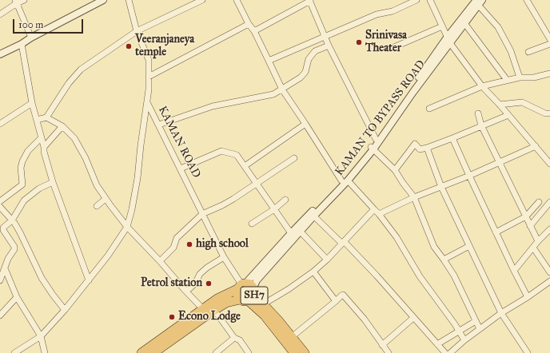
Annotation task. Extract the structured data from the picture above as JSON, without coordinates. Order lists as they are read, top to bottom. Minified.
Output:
{"streets":{"main road":["SH7"],"street":["KAMAN TO BYPASS ROAD","KAMAN ROAD"]},"crossings":[["KAMAN TO BYPASS ROAD","KAMAN ROAD"],["KAMAN TO BYPASS ROAD","SH7"],["KAMAN ROAD","SH7"]],"places":["Srinivasa Theater","Veeranjaneya temple","high school","Petrol station","Econo Lodge"],"scale_bar":"100 m"}
